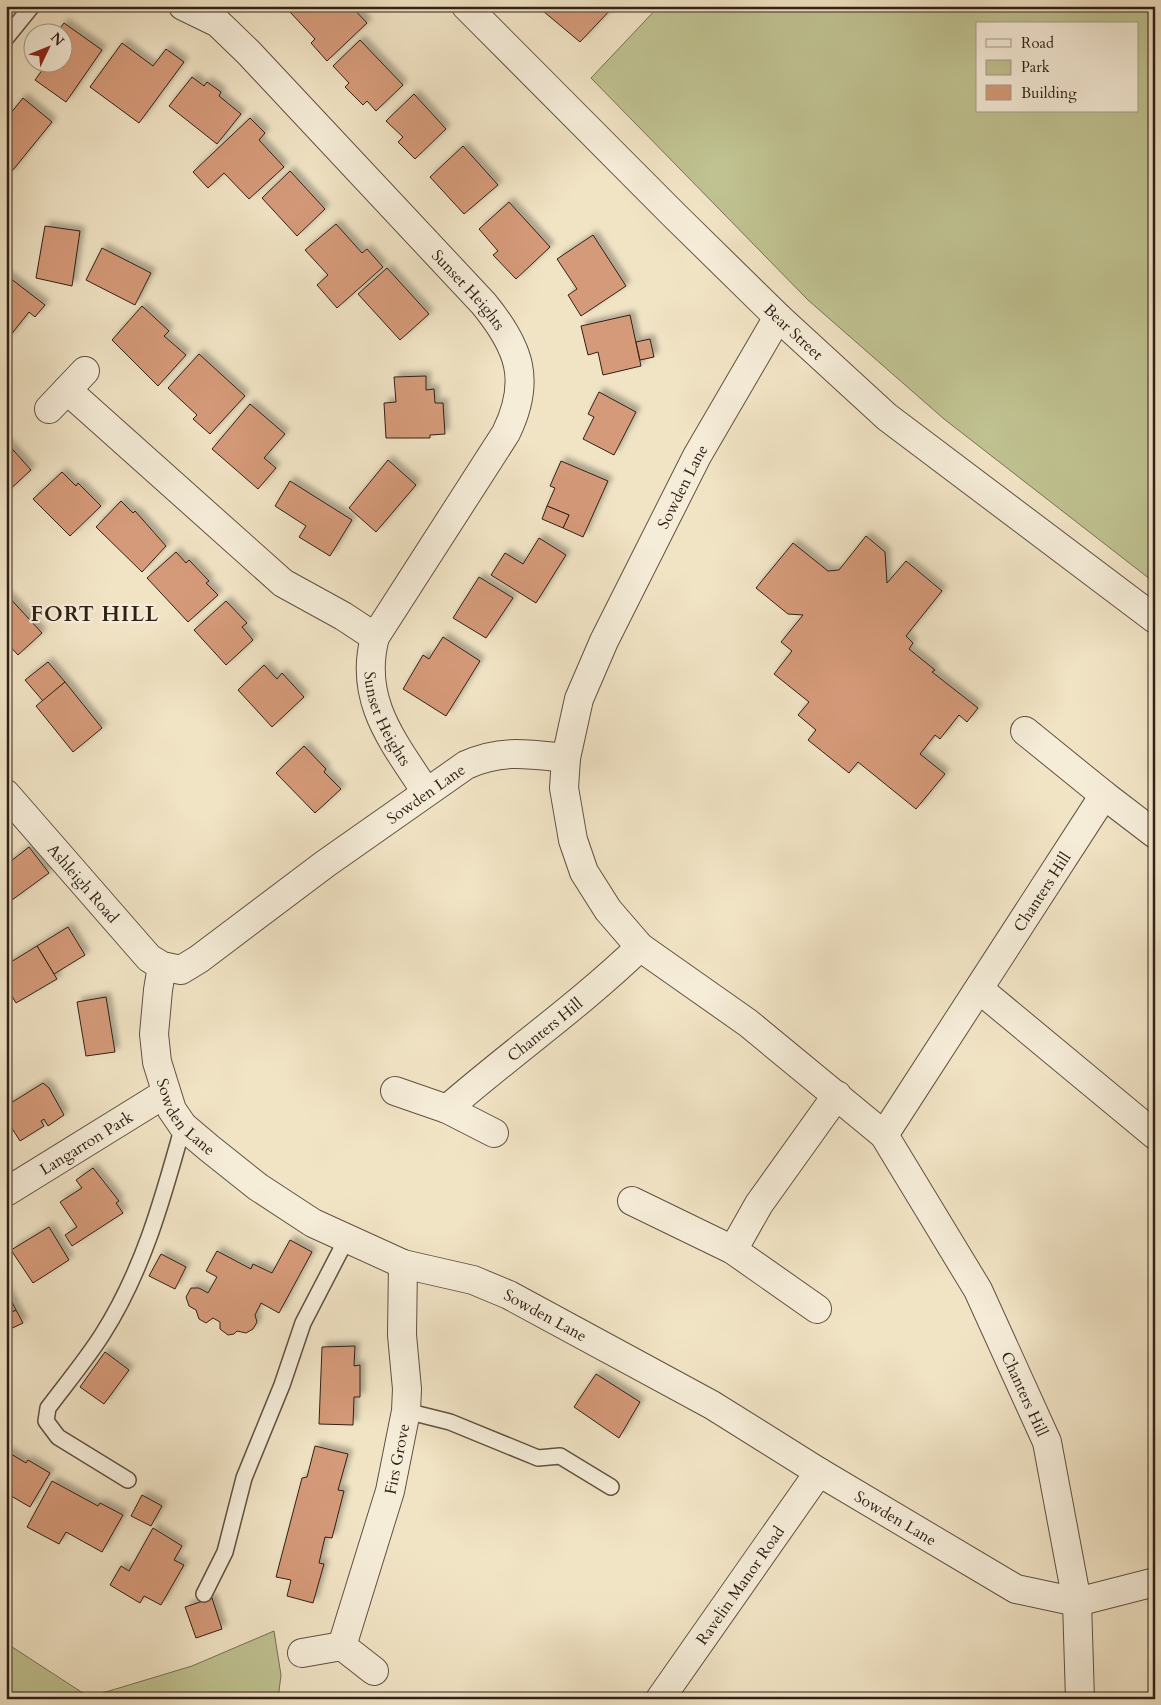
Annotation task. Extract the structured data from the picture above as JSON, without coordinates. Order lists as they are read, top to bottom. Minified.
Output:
{"streets":{"street":["Sunset Heights","Bear Street","Sowden Lane","Ashleigh Road","Chanters Hill","Langarron Park","Firs Grove","Ravelin Manor Road"]},"crossings":[["Sunset Heights","Sowden Lane"],["Bear Street","Sowden Lane"],["Sowden Lane","Ashleigh Road"],["Sowden Lane","Chanters Hill"],["Sowden Lane","Langarron Park"],["Sowden Lane","Firs Grove"],["Sowden Lane","Ravelin Manor Road"]],"districts":["FORT HILL"],"legend":["Road","Park","Building"],"north":"top right"}
